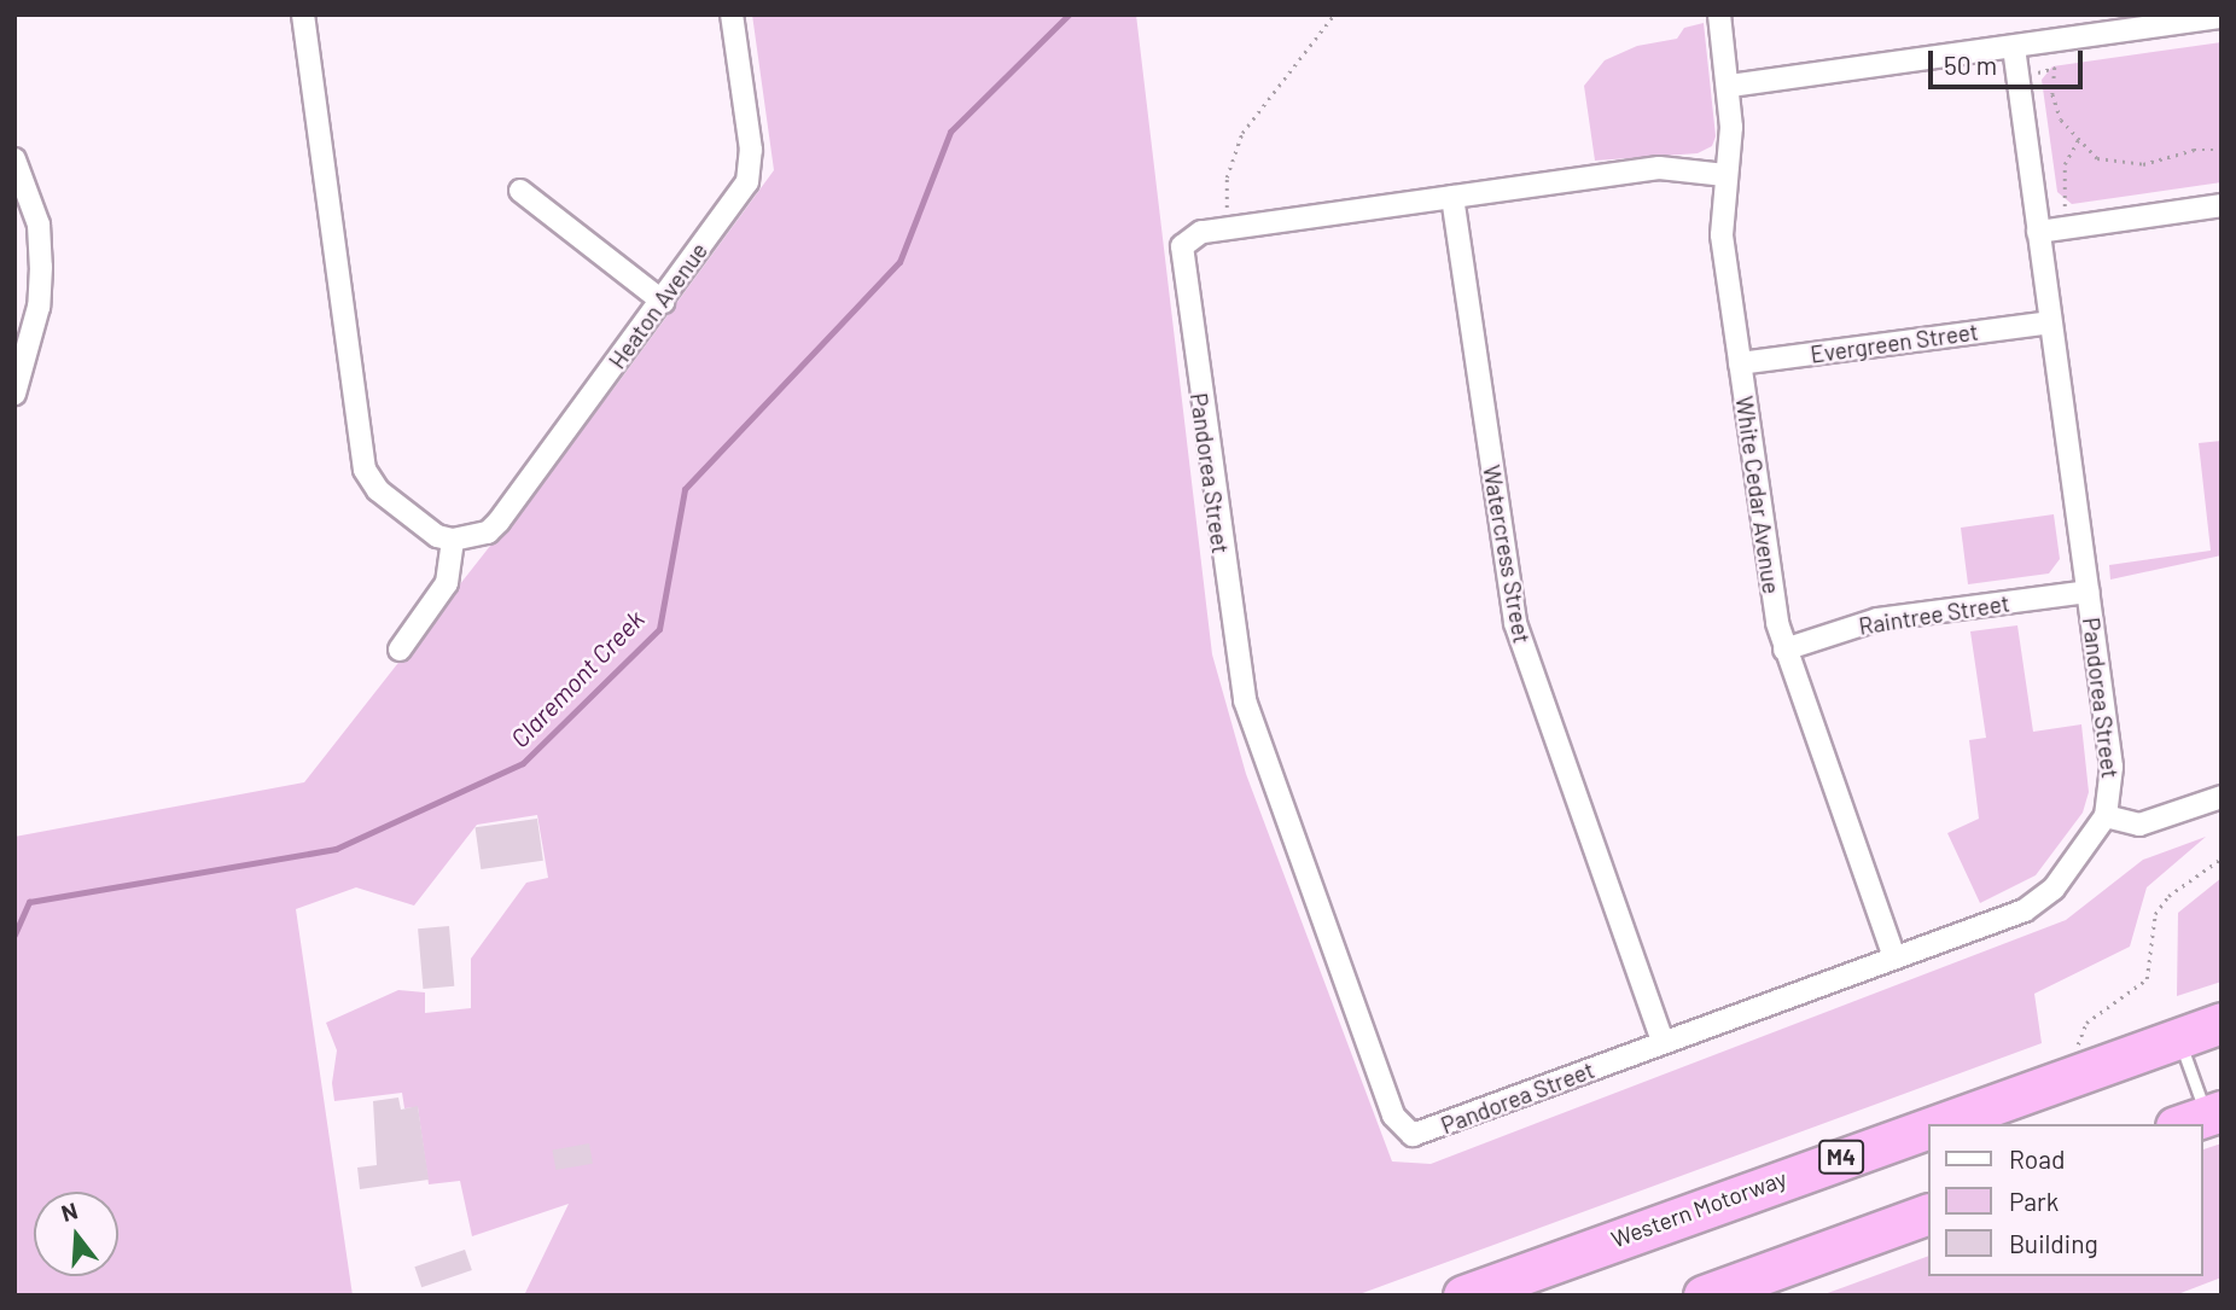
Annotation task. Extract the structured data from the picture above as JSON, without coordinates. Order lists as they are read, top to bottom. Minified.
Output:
{"streets":{"highway":["M4","Western Motorway"],"street":["Heaton Avenue","Evergreen Street","Pandorea Street","White Cedar Avenue","Watercress Street","Raintree Street"]},"crossings":[["Evergreen Street","Pandorea Street"],["Evergreen Street","White Cedar Avenue"],["Pandorea Street","White Cedar Avenue"],["Pandorea Street","Watercress Street"],["Pandorea Street","Raintree Street"],["White Cedar Avenue","Raintree Street"]],"water":["Claremont Creek"],"legend":["Road","Park","Building"],"scale_bar":"50 m","north":"top"}
